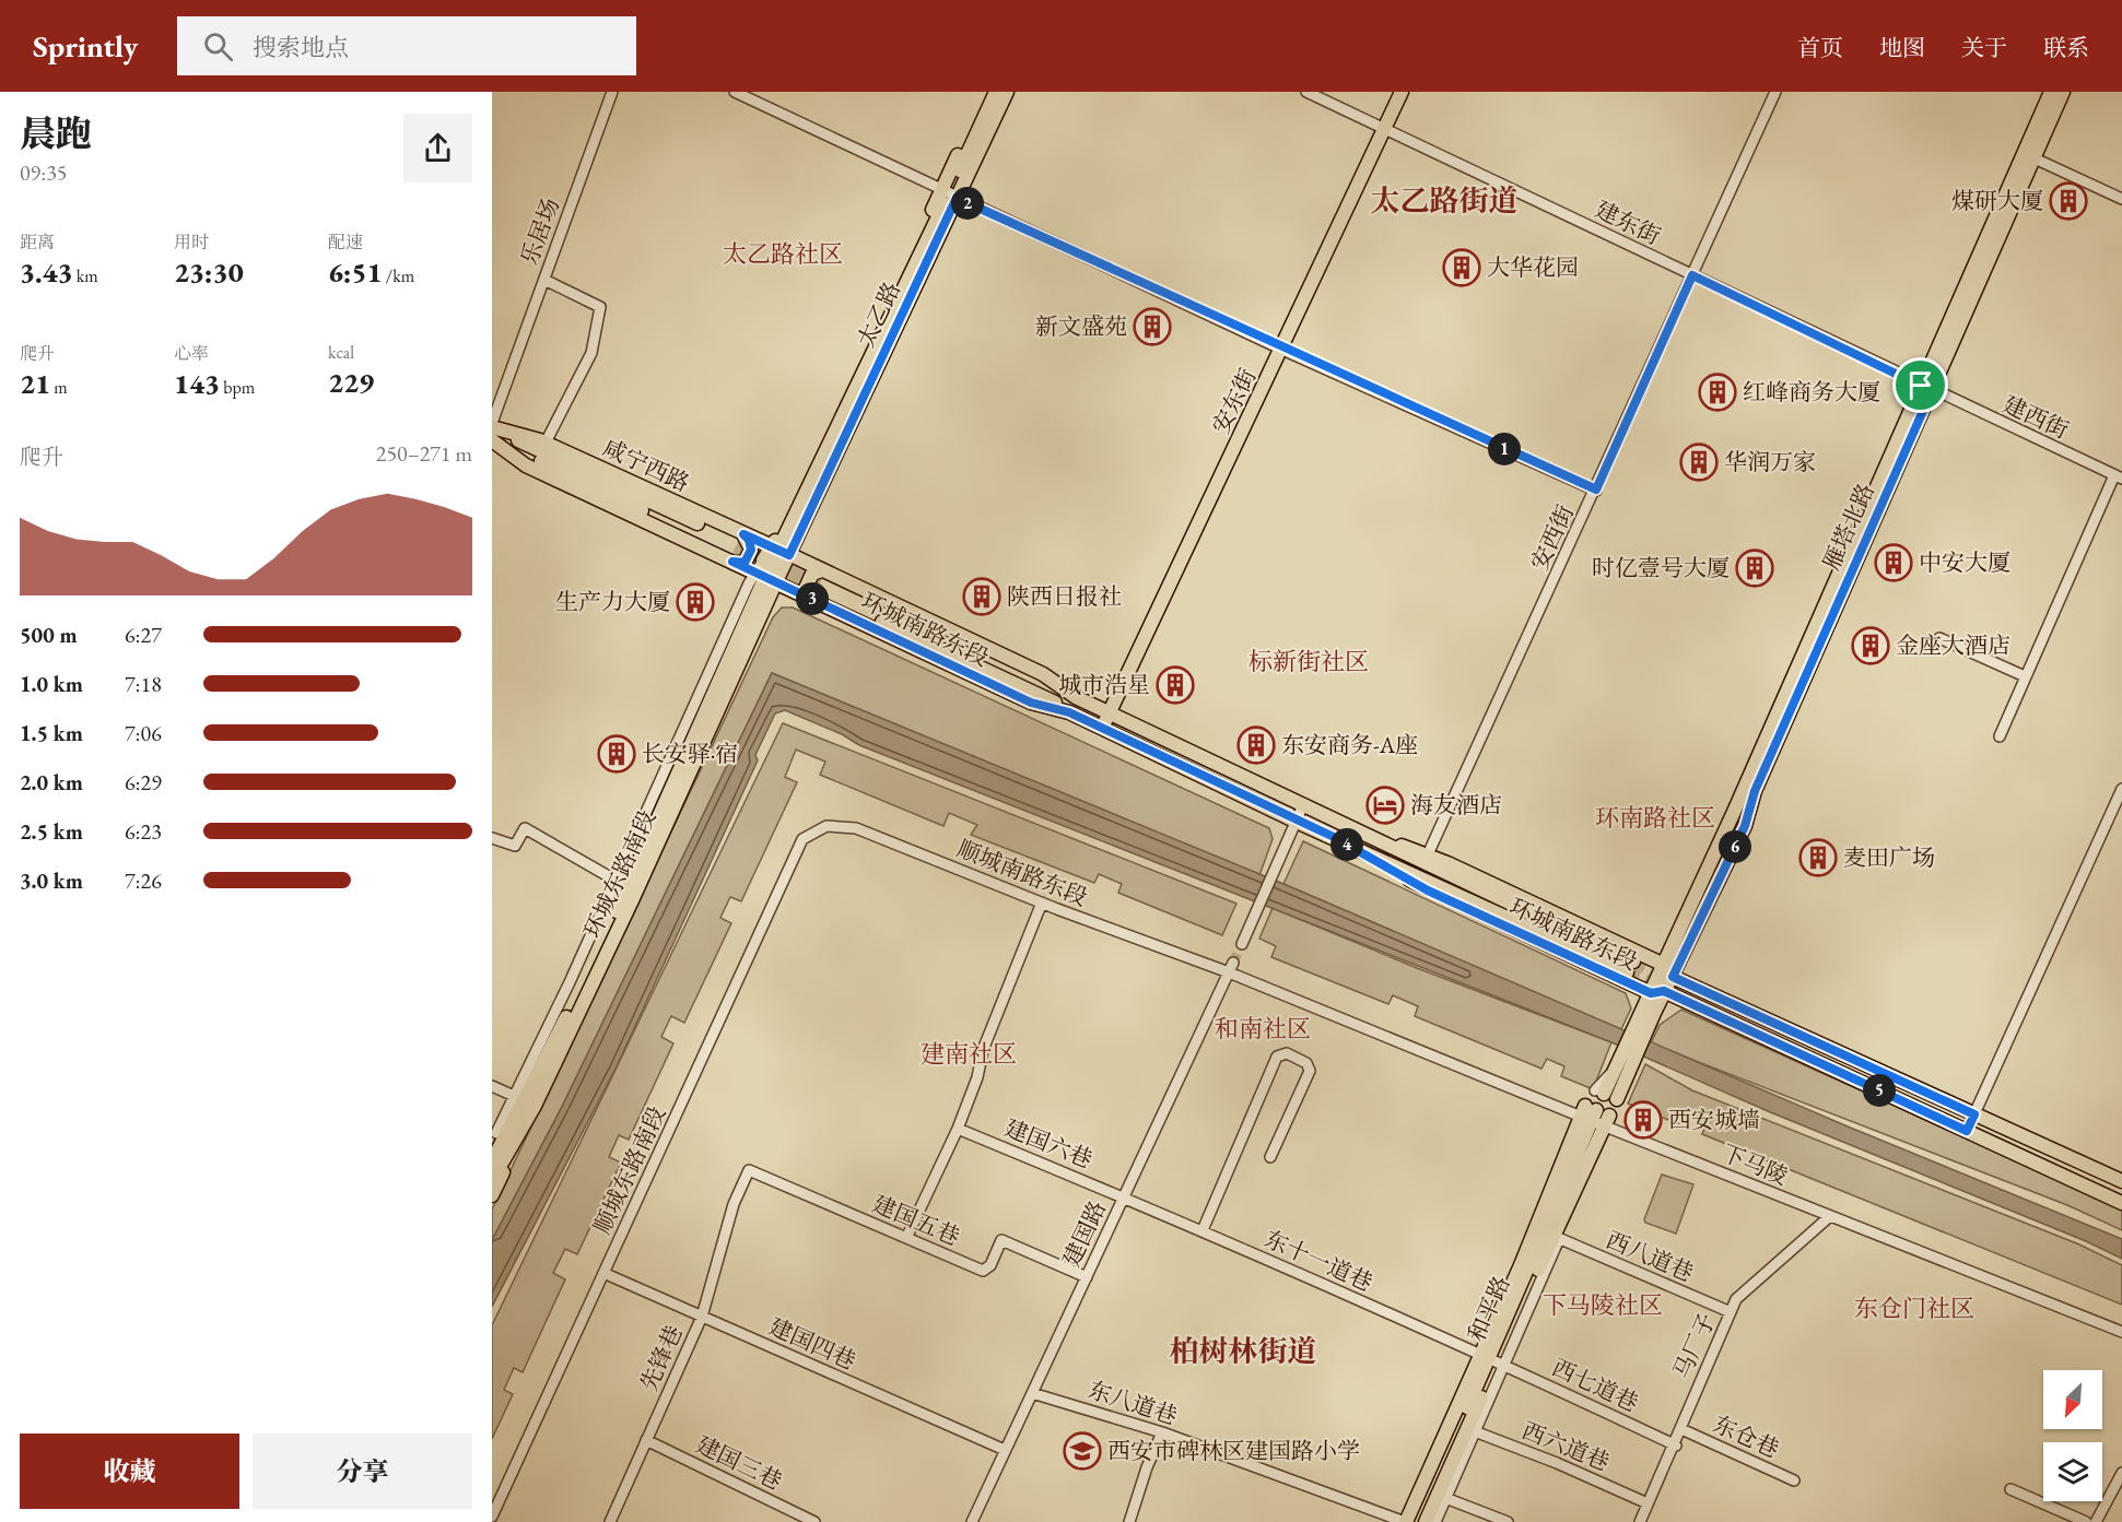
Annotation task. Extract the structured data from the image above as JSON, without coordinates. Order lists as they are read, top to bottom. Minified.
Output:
{"streets":{"main road":["太乙路","安东街","咸宁西路","雁塔北路","环城南路东段","环城东路南段","和平路"],"street":["建东街","乐居场","建西街","安西街","顺城南路东段","建国六巷","下马陵","顺城东路南段","建国五巷","建国路","西八道巷","东十一道巷","建国四巷","马厂子","先锋巷","西七道巷","东八道巷","东仓巷","西六道巷","建国三巷"]},"crossings":[["建东街","安东街"],["建东街","建西街"],["建东街","雁塔北路"],["建东街","安西街"],["乐居场","咸宁西路"],["太乙路","咸宁西路"],["太乙路","环城南路东段"],["安东街","环城南路东段"],["建西街","雁塔北路"],["咸宁西路","环城南路东段"],["咸宁西路","环城东路南段"],["雁塔北路","环城南路东段"],["安西街","环城南路东段"],["环城南路东段","环城东路南段"],["顺城南路东段","下马陵"],["顺城南路东段","顺城东路南段"],["顺城南路东段","建国路"],["建国六巷","建国路"],["建国六巷","东十一道巷"],["下马陵","建国路"],["下马陵","和平路"],["下马陵","马厂子"],["顺城东路南段","建国四巷"],["建国五巷","建国路"],["建国五巷","先锋巷"],["建国路","东十一道巷"],["建国路","建国四巷"],["建国路","东八道巷"],["西八道巷","和平路"],["西八道巷","马厂子"],["东十一道巷","和平路"],["东十一道巷","西七道巷"],["和平路","西七道巷"],["和平路","西六道巷"],["建国四巷","先锋巷"],["马厂子","西七道巷"],["马厂子","东仓巷"],["马厂子","西六道巷"],["先锋巷","建国三巷"]],"districts":["太乙路街道","太乙路社区","标新街社区","环南路社区","和南社区","建南社区","下马陵社区","东仓门社区","柏树林街道"],"places":{"building":["煤研大厦","大华花园","新文盛苑","红峰商务大厦","华润万家","中安大厦","时亿壹号大厦","陕西日报社","生产力大厦","金座大酒店","城市浩星","东安商务-A座","长安驿·宿","麦田广场","西安城墙"],"hotel":["海友酒店"],"school or university":["西安市碑林区建国路小学"]},"north":"bottom left","page":{"header":"Sprintly","search":"搜索地点","nav":["首页","地图","关于","联系"],"heading":["晨跑","09:35"],"pins":["2","1","3","4","6","5"],"stats":[["距离","3.43 km"],["用时","23:30"],["配速","6:51 /km"],["爬升","21 m"],["心率","143 bpm"],["kcal","229"]],"chart":["爬升","250–271 m"],"list":[{"name":"500 m","note":"6:27"},{"name":"1.0 km","note":"7:18"},{"name":"1.5 km","note":"7:06"},{"name":"2.0 km","note":"6:29"},{"name":"2.5 km","note":"6:23"},{"name":"3.0 km","note":"7:26"}],"buttons":["收藏","分享"]}}
